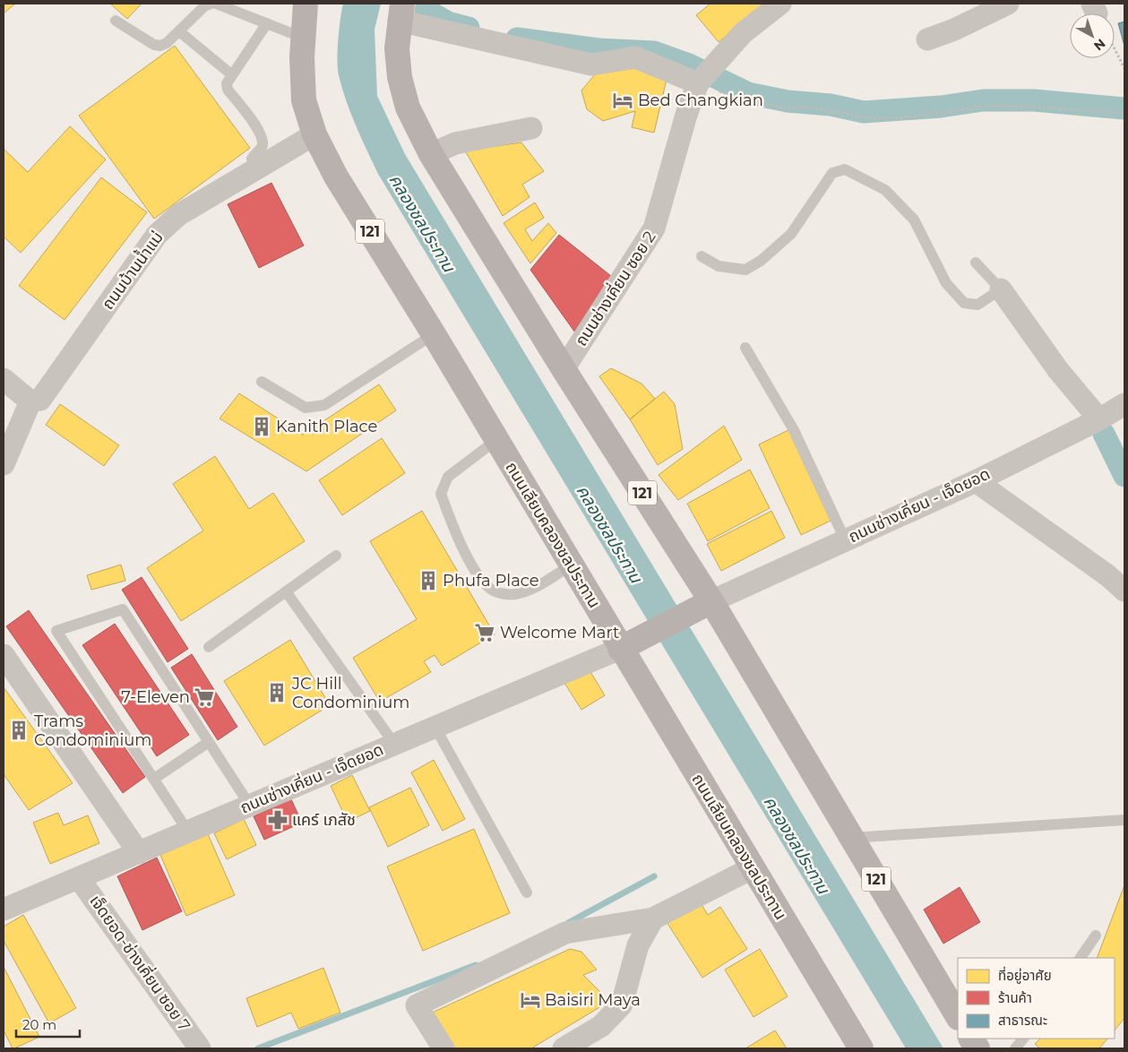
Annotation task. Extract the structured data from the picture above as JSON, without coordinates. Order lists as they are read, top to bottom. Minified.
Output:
{"streets":{"main road":["121","ถนนเลียบคลองชลประทาน"],"street":["ถนนบ้านน้ำแม่","ถนนช่างเคี่ยน ซอย 2","ถนนช่างเคี่ยน - เจ็ดยอด","เจ็ดยอด-ช่างเคี่ยน ซอย 7"]},"crossings":[["121","ถนนช่างเคี่ยน ซอย 2"],["121","ถนนช่างเคี่ยน - เจ็ดยอด"],["ถนนบ้านน้ำแม่","ถนนเลียบคลองชลประทาน"],["ถนนช่างเคี่ยน - เจ็ดยอด","ถนนเลียบคลองชลประทาน"],["ถนนช่างเคี่ยน - เจ็ดยอด","เจ็ดยอด-ช่างเคี่ยน ซอย 7"]],"water":["คลองชลประทาน"],"places":{"hotel":["Bed Changkian","Baisiri Maya"],"building":["Kanith Place","Phufa Place","JC Hill Condominium","Trams Condominium"],"supermarket":["Welcome Mart","7-Eleven"],"pharmacy":["แคร์ เภสัช"]},"legend":["ที่อยู่อาศัย","ร้านค้า","สาธารณะ"],"scale_bar":"20 m","north":"bottom right"}
